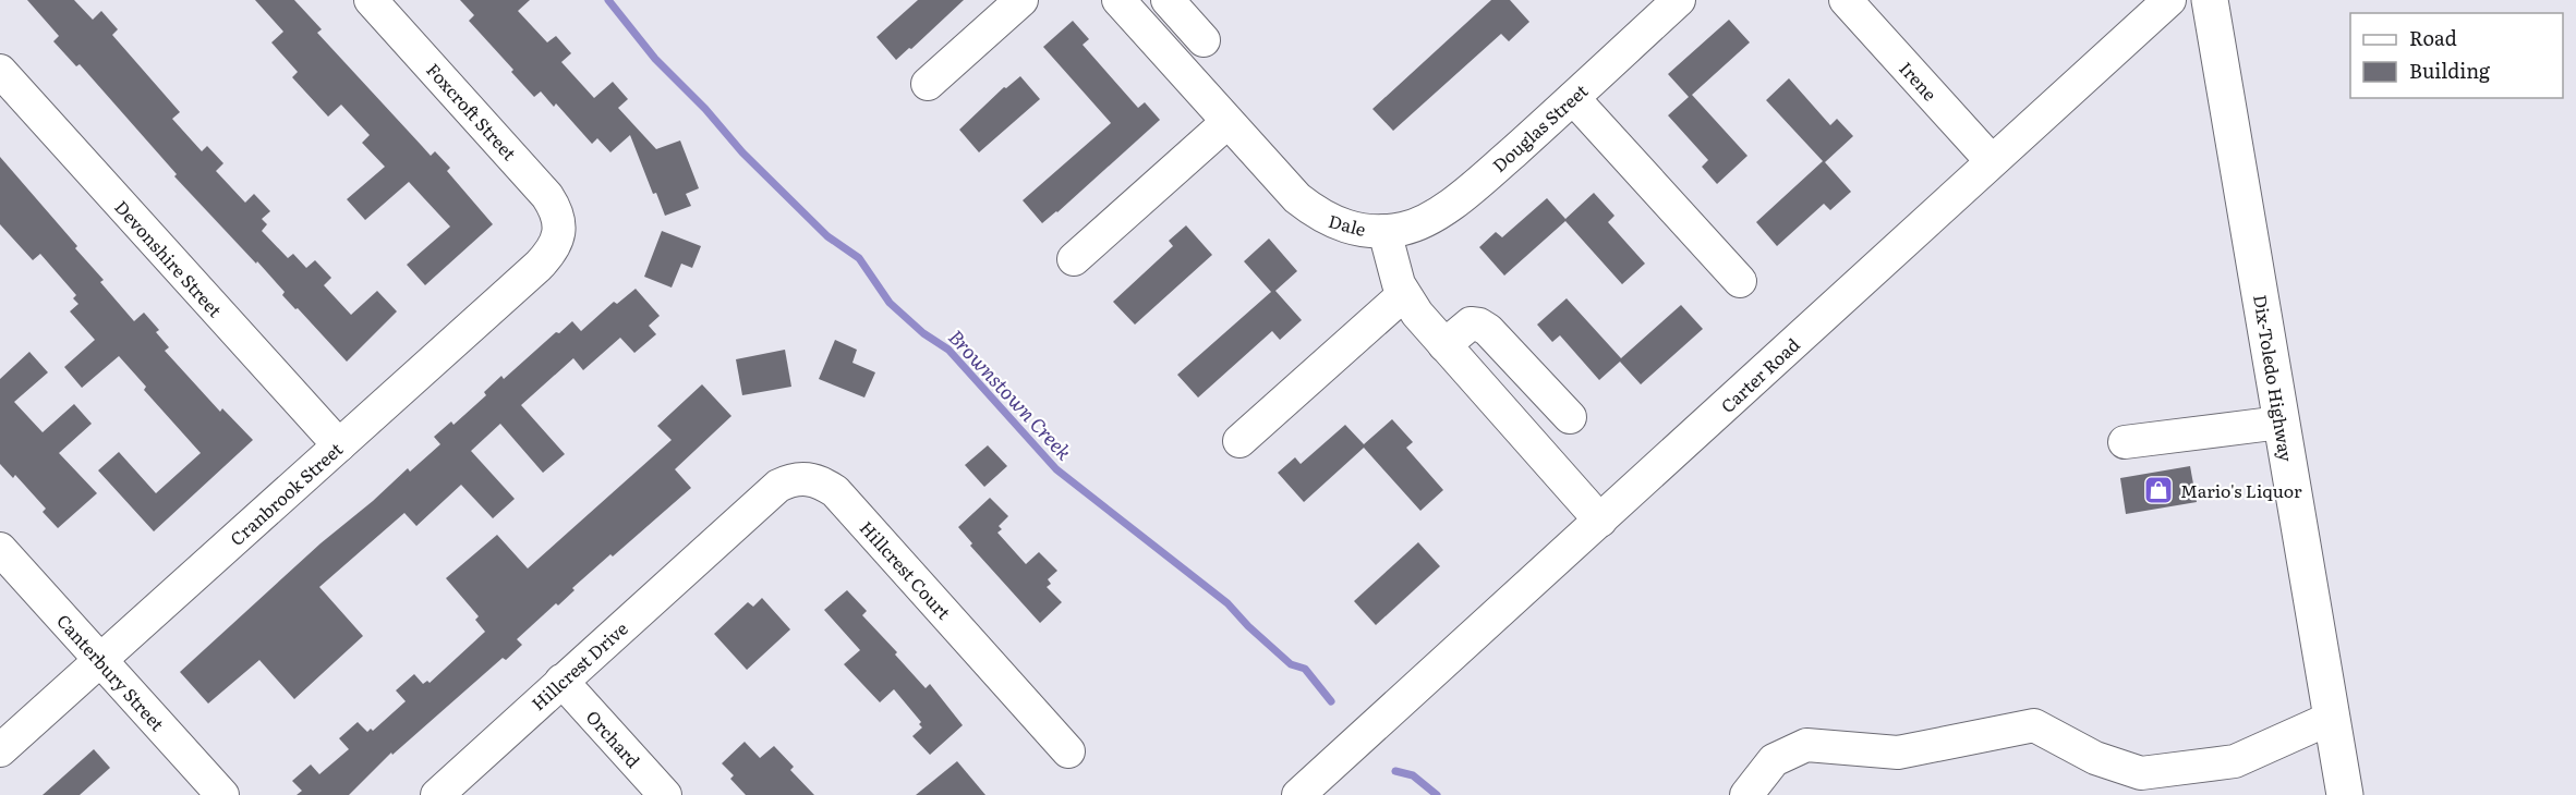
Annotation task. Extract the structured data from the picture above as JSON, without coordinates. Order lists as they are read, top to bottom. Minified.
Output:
{"streets":{"main road":["Dix-Toledo Highway"],"street":["Irene","Foxcroft Street","Douglas Street","Dale","Devonshire Street","Carter Road","Cranbrook Street","Hillcrest Court","Hillcrest Drive","Canterbury Street","Orchard"]},"crossings":[["Irene","Carter Road"],["Foxcroft Street","Cranbrook Street"],["Douglas Street","Dale"],["Dale","Carter Road"],["Devonshire Street","Cranbrook Street"],["Cranbrook Street","Canterbury Street"],["Hillcrest Court","Hillcrest Drive"],["Hillcrest Drive","Orchard"]],"water":["Brownstown Creek"],"places":{"shop":["Mario's Liquor"]},"legend":["Road","Building"]}
